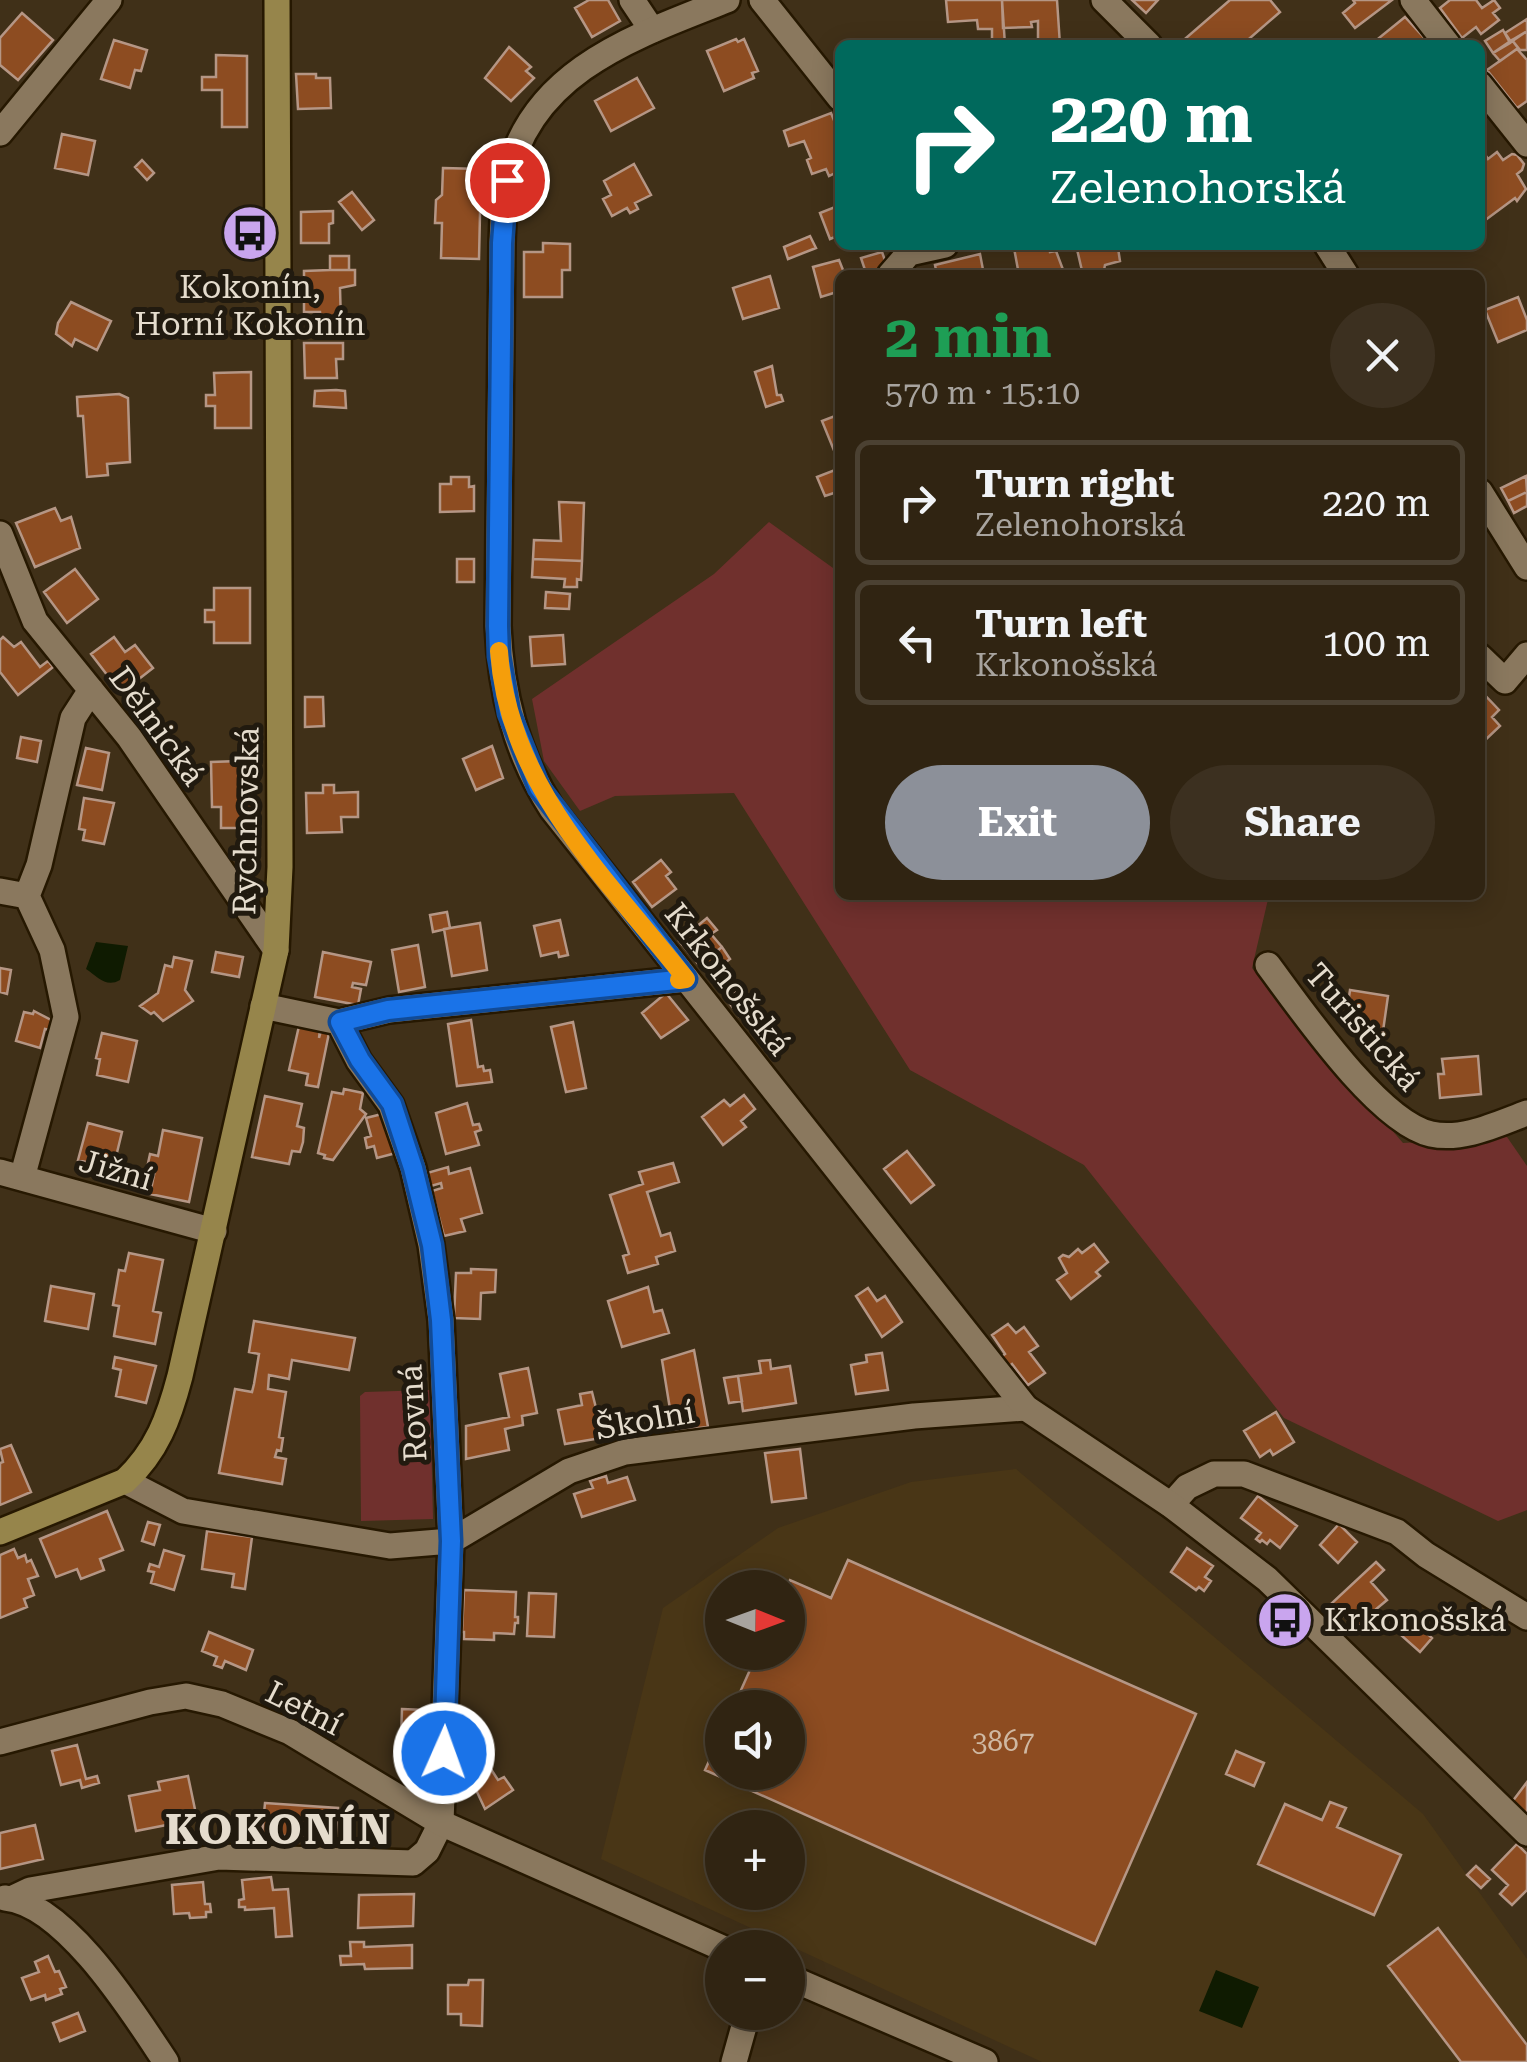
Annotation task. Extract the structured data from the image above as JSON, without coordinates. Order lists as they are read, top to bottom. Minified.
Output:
{"streets":{"main road":["Rychnovská"],"street":["Dělnická","Krkonošská","Turistická","Jižní","Rovná","Školní","Letní"]},"crossings":[["Dělnická","Rychnovská"],["Rychnovská","Jižní"],["Rychnovská","Školní"],["Krkonošská","Školní"],["Rovná","Školní"],["Rovná","Letní"]],"districts":["KOKONÍN"],"places":{"bus stop":["Kokonín, Horní Kokonín","Krkonošská"]},"house_numbers":["3867"],"north":"right","page":{"turn":["220 m","Zelenohorská"],"heading":["2 min","570 m · 15:10"],"list":[{"name":"Turn right","note":"Zelenohorská","value":"220 m"},{"name":"Turn left","note":"Krkonošská","value":"100 m"}],"buttons":["Exit","Share"],"map_buttons":["+","−"]}}
